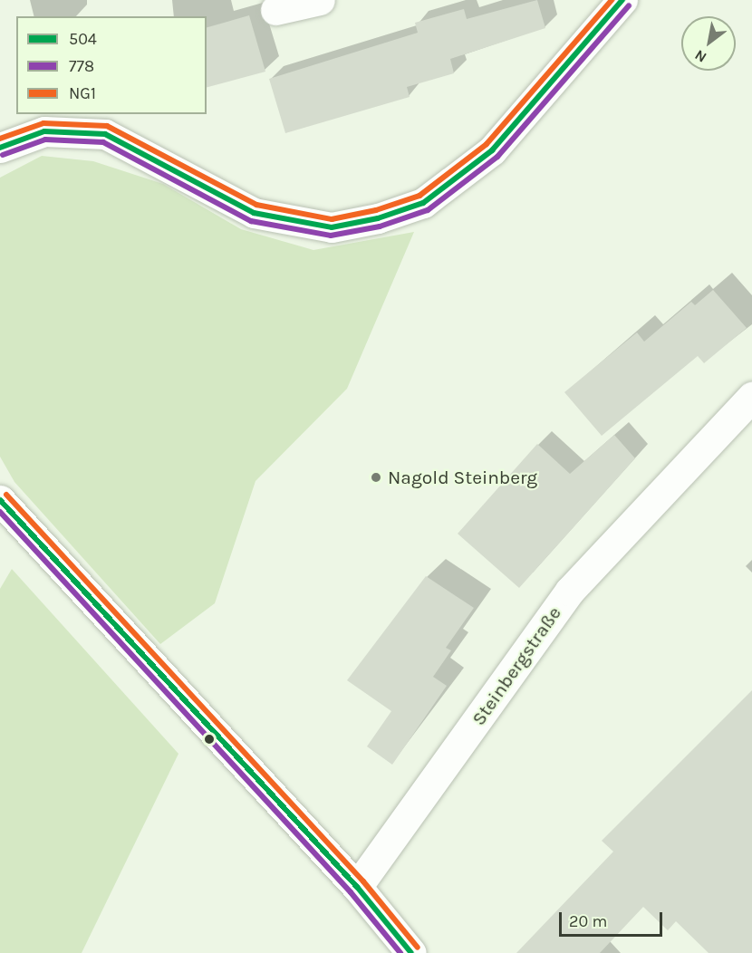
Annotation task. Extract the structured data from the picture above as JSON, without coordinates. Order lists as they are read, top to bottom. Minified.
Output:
{"streets":{"street":["Steinbergstraße"]},"places":["Nagold Steinberg"],"lines":["transit line 504","transit line NG1","transit line 778"],"legend":["504","778","NG1"],"scale_bar":"20 m","north":"bottom left"}
